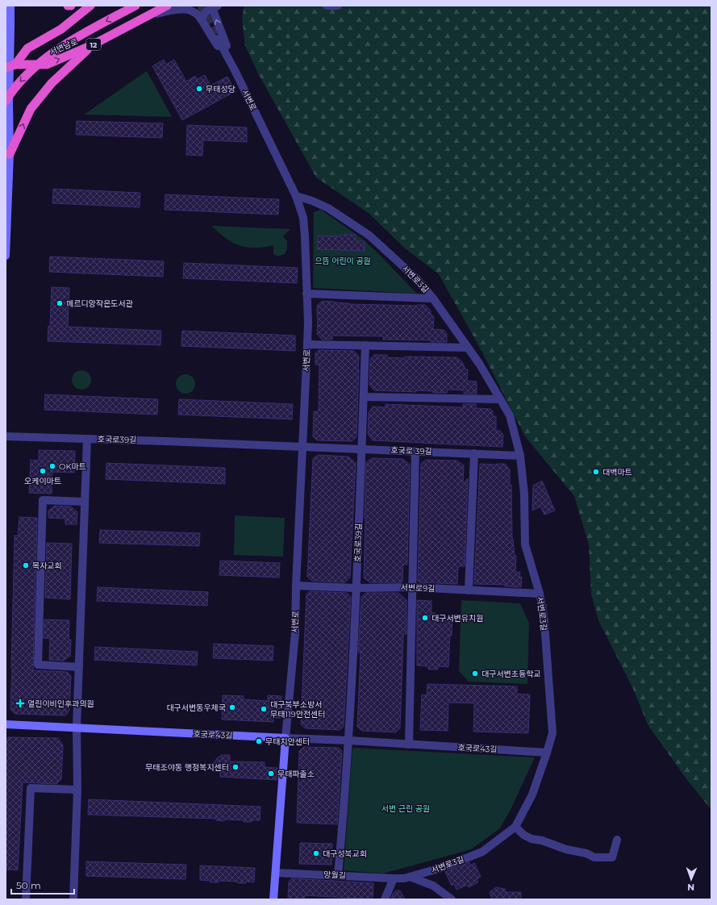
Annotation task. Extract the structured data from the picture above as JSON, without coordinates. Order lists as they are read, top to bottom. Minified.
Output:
{"streets":{"highway":["12","서변남로"],"main road":["서변로","호국로43길"],"street":["서변로3길","호국로39길","호국로 39길","서변로9길","망월길"]},"crossings":[["서변로","서변로3길"],["서변로","호국로39길"],["서변로","호국로 39길"],["서변로","서변로9길"],["서변로","호국로43길"],["서변로","망월길"],["서변로3길","호국로 39길"],["서변로3길","서변로9길"],["서변로3길","호국로43길"],["서변로3길","망월길"],["호국로39길","호국로 39길"],["호국로39길","서변로9길"],["호국로39길","호국로43길"]],"parks":["으뜸 어린이 공원","서변 근린 공원"],"places":{"other":["무태성당","메르디앙작은도서관","OK마트","오케이마트","대백마트","목자교회","대구서변유치원","대구서변초등학교","대구서변동우체국","대구북부소방서 무태119안전센터","무태치안센터","무태조야동 행정복지센터","무태파출소","대구성북교회"],"health":["열린이비인후과의원"]},"scale_bar":"50 m","north":"bottom"}
